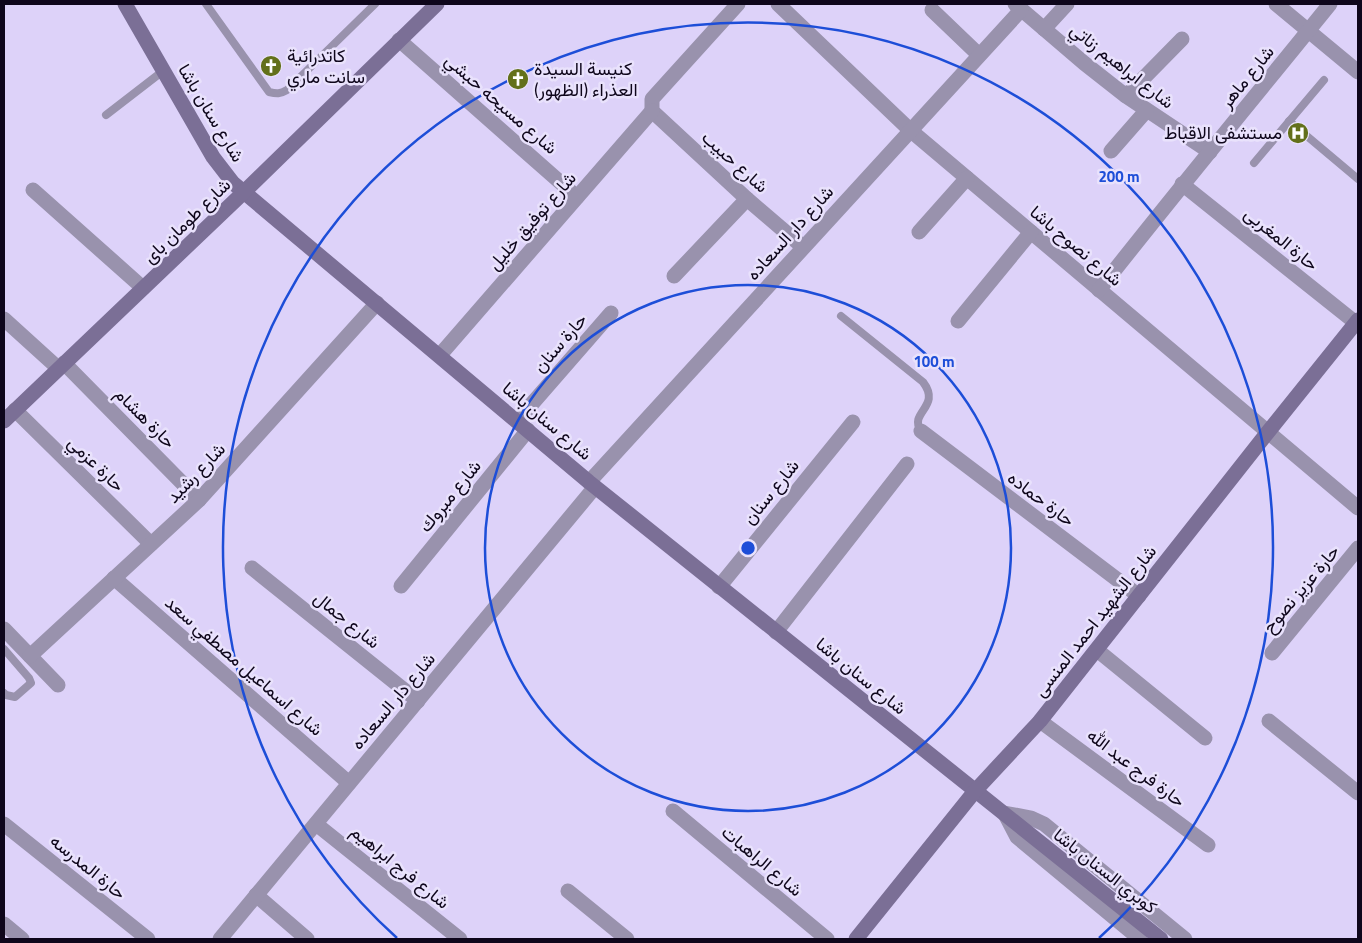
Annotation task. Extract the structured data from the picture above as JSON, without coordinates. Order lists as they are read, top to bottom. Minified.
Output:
{"streets":{"street":["شارع ابراهيم زناتي","شارع ماهر","شارع مسيحه حبشي","شارع سنان باشا","شارع حبيب","شارع طومان باى","شارع توفيق خليل","شارع دار السعاده","حارة المغربى","شارع نصوح باشا","حارة سنان","حارة هشام","حارة عزمي","شارع رشيد","شارع سنان","شارع مبروك","حارة حماده","حارة عزيز نصوح","شارع جمال","شارع الشهيد احمد المنسى","شارع اسماعيل مصطفي سعد","حارة فرج عبد الله","شارع الراهبات","حارة المدرسه","شارع فرج ابراهيم","كوبري السنان باشا"]},"crossings":[["شارع ابراهيم زناتي","شارع ماهر"],["شارع ابراهيم زناتي","شارع دار السعاده"],["شارع ماهر","حارة المغربى"],["شارع ماهر","شارع نصوح باشا"],["شارع مسيحه حبشي","شارع طومان باى"],["شارع مسيحه حبشي","شارع توفيق خليل"],["شارع سنان باشا","شارع طومان باى"],["شارع سنان باشا","شارع توفيق خليل"],["شارع سنان باشا","شارع دار السعاده"],["شارع سنان باشا","حارة سنان"],["شارع سنان باشا","شارع رشيد"],["شارع سنان باشا","شارع سنان"],["شارع سنان باشا","شارع مبروك"],["شارع سنان باشا","شارع الشهيد احمد المنسى"],["شارع سنان باشا","كوبري السنان باشا"],["شارع حبيب","شارع توفيق خليل"],["شارع حبيب","شارع دار السعاده"],["شارع طومان باى","حارة هشام"],["شارع طومان باى","حارة عزمي"],["شارع دار السعاده","شارع نصوح باشا"],["شارع دار السعاده","شارع جمال"],["شارع دار السعاده","شارع اسماعيل مصطفي سعد"],["شارع دار السعاده","شارع فرج ابراهيم"],["حارة المغربى","شارع الشهيد احمد المنسى"],["شارع نصوح باشا","شارع الشهيد احمد المنسى"],["حارة سنان","شارع مبروك"],["حارة هشام","شارع رشيد"],["حارة عزمي","شارع رشيد"],["شارع رشيد","شارع اسماعيل مصطفي سعد"],["حارة حماده","شارع الشهيد احمد المنسى"],["شارع الشهيد احمد المنسى","حارة فرج عبد الله"]],"places":{"church":["كاتدرائية سانت ماري","كنيسة السيدة العذراء (الظهور)"],"hospital":["مستشفى الاقباط"]},"rings":["200 m","100 m"]}
